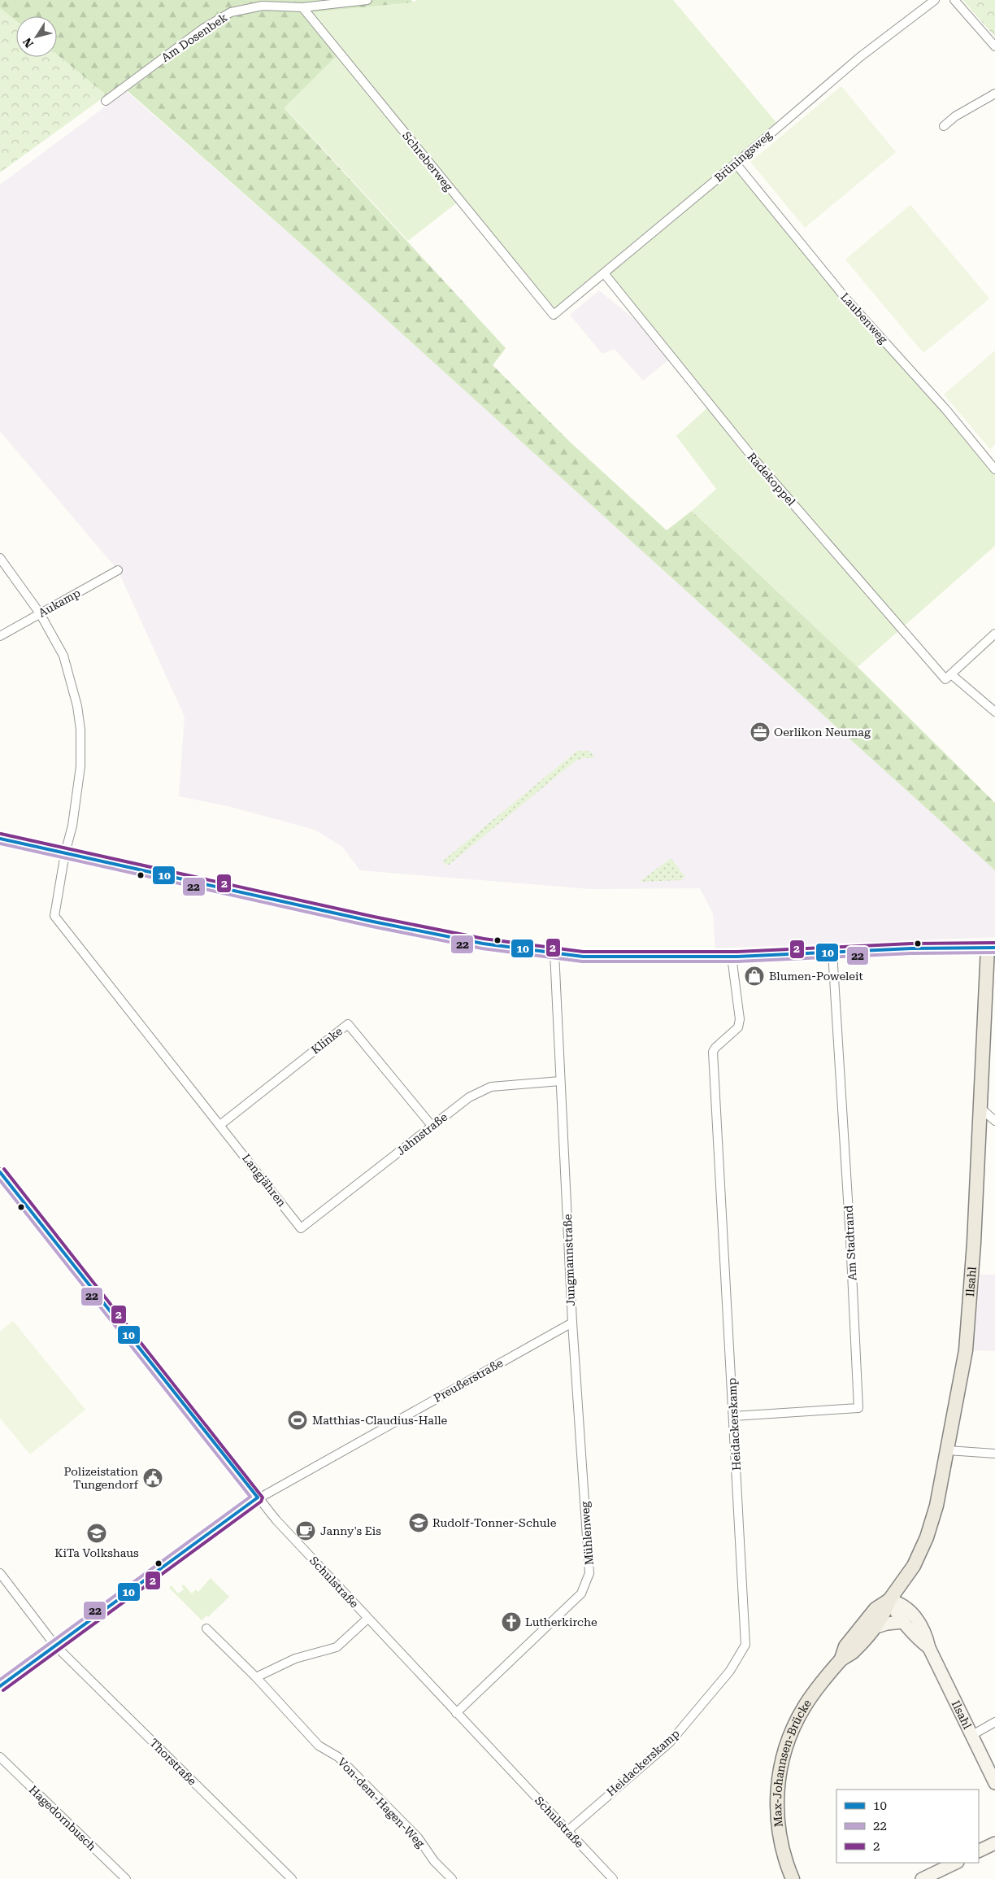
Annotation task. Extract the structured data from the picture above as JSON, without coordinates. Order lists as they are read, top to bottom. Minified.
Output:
{"streets":{"main road":["Ilsahl","Max-Johannsen-Brücke"],"street":["Am Dosenbek","Brüningsweg","Schreberweg","Laubenweg","Radekoppel","Aukamp","Klinke","Jahnstraße","Langjähren","Am Stadtrand","Jungmannstraße","Preußerstraße","Heidackerskamp","Mühlenweg","Schulstraße","Thorstraße","Von-dem-Hagen-Weg","Hagedornbusch"]},"crossings":[["Am Dosenbek","Schreberweg"],["Brüningsweg","Schreberweg"],["Brüningsweg","Laubenweg"],["Brüningsweg","Radekoppel"],["Aukamp","Langjähren"],["Klinke","Jahnstraße"],["Klinke","Langjähren"],["Jahnstraße","Langjähren"],["Jahnstraße","Jungmannstraße"],["Am Stadtrand","Heidackerskamp"],["Jungmannstraße","Preußerstraße"],["Jungmannstraße","Mühlenweg"],["Ilsahl","Max-Johannsen-Brücke"],["Preußerstraße","Mühlenweg"],["Preußerstraße","Schulstraße"],["Preußerstraße","Thorstraße"],["Heidackerskamp","Schulstraße"],["Mühlenweg","Schulstraße"]],"places":{"office":["Oerlikon Neumag"],"shop":["Blumen-Poweleit"],"sports":["Matthias-Claudius-Halle"],"public building":["Polizeistation Tungendorf"],"school or university":["Rudolf-Tonner-Schule","KiTa Volkshaus"],"cafe":["Janny's Eis"],"church":["Lutherkirche"]},"lines":["transit line 2","transit line 10","transit line 22"],"legend":["10","22","2"],"north":"bottom left"}
